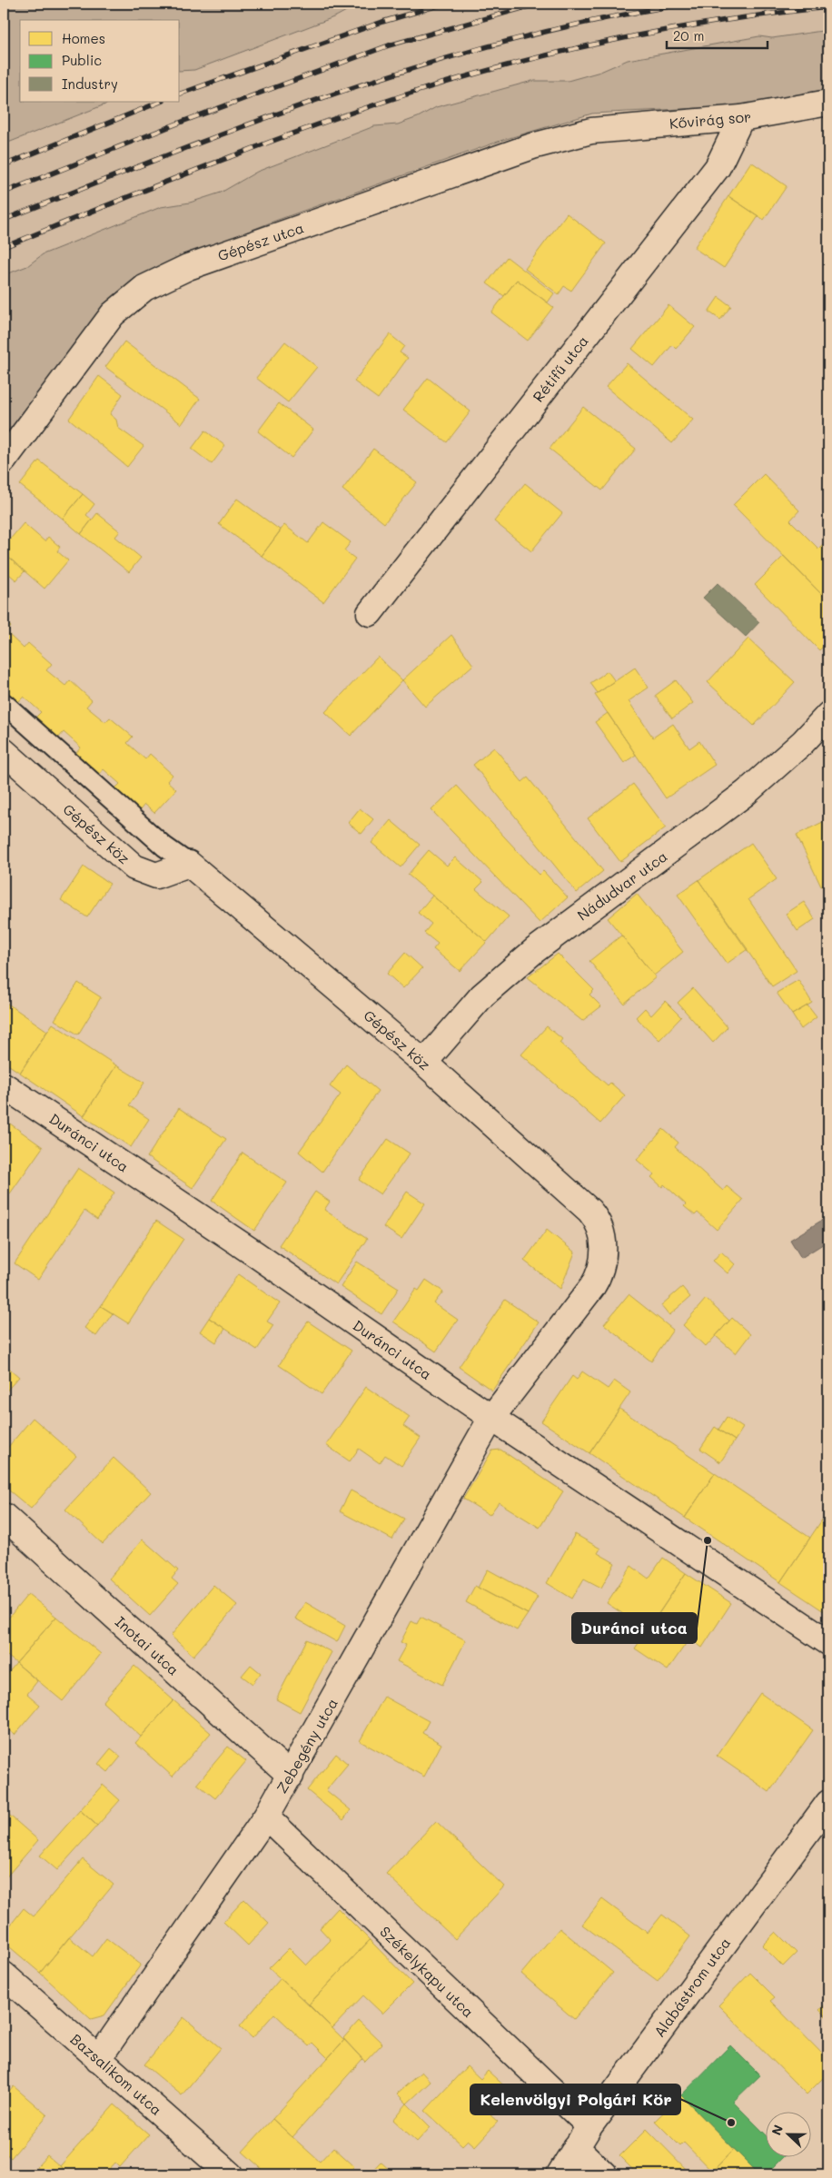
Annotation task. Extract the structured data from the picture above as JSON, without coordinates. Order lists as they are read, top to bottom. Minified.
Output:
{"streets":{"street":["Kővirág sor","Gépész utca","Rétifű utca","Gépész köz","Nádudvar utca","Duránci utca","Inotai utca","Zebegény utca","Székelykapu utca","Alabástrom utca","Bazsalikom utca"]},"crossings":[["Kővirág sor","Gépész utca"],["Kővirág sor","Rétifű utca"],["Gépész köz","Nádudvar utca"],["Gépész köz","Duránci utca"],["Gépész köz","Zebegény utca"],["Duránci utca","Zebegény utca"],["Inotai utca","Zebegény utca"],["Zebegény utca","Székelykapu utca"],["Zebegény utca","Bazsalikom utca"],["Székelykapu utca","Alabástrom utca"]],"places":["Duránci utca","Kelenvölgyi Polgári Kör"],"legend":["Homes","Public","Industry"],"scale_bar":"20 m","north":"left"}
